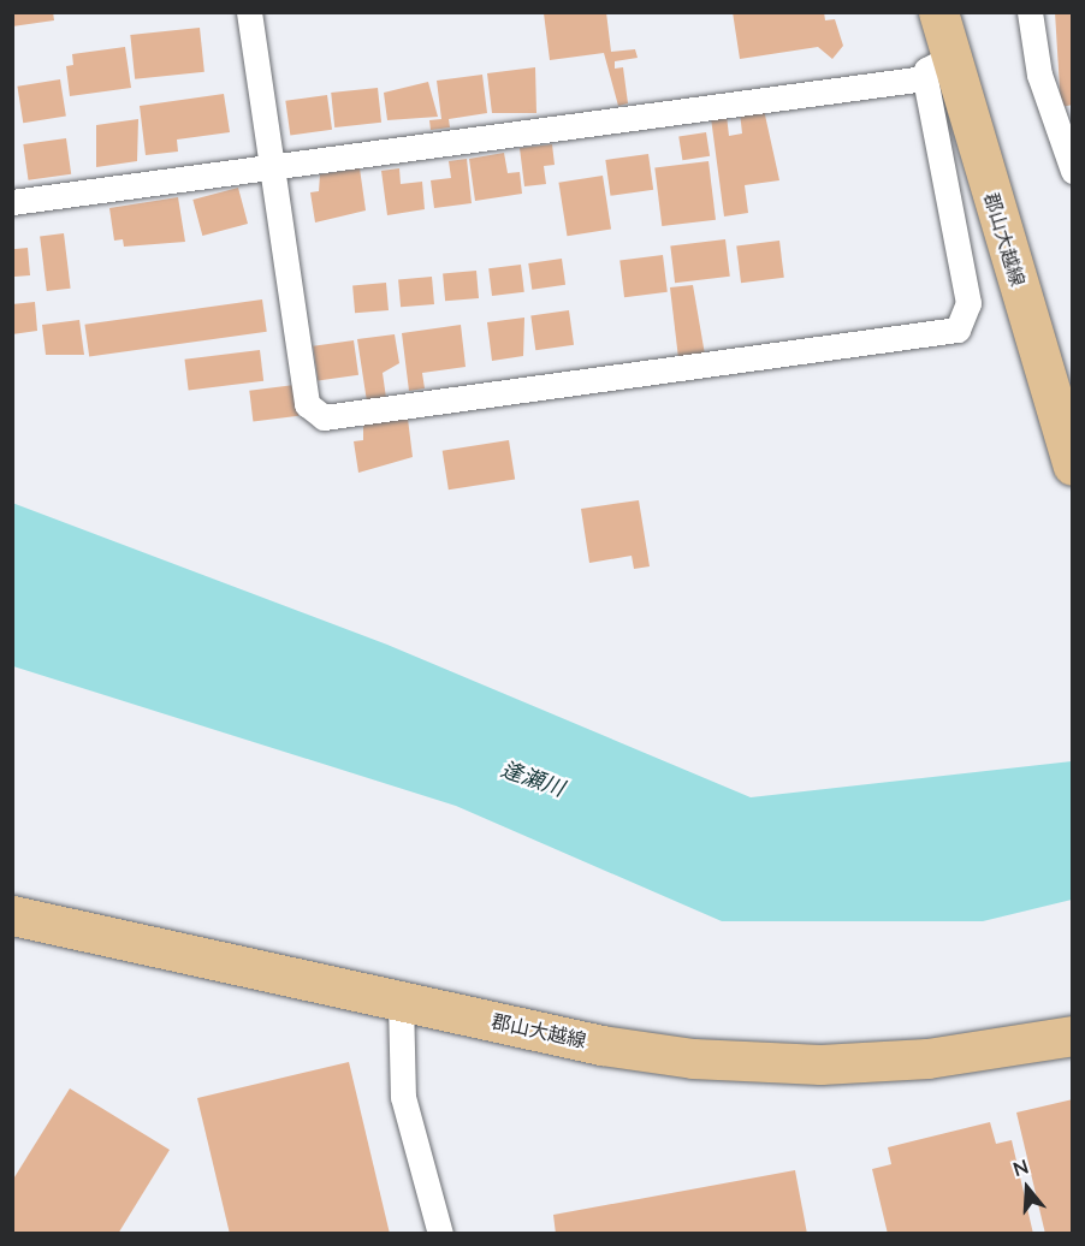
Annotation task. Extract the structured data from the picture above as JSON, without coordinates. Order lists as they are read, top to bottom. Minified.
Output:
{"streets":{"main road":["郡山大越線"]},"water":["逢瀬川"],"north":"top"}
